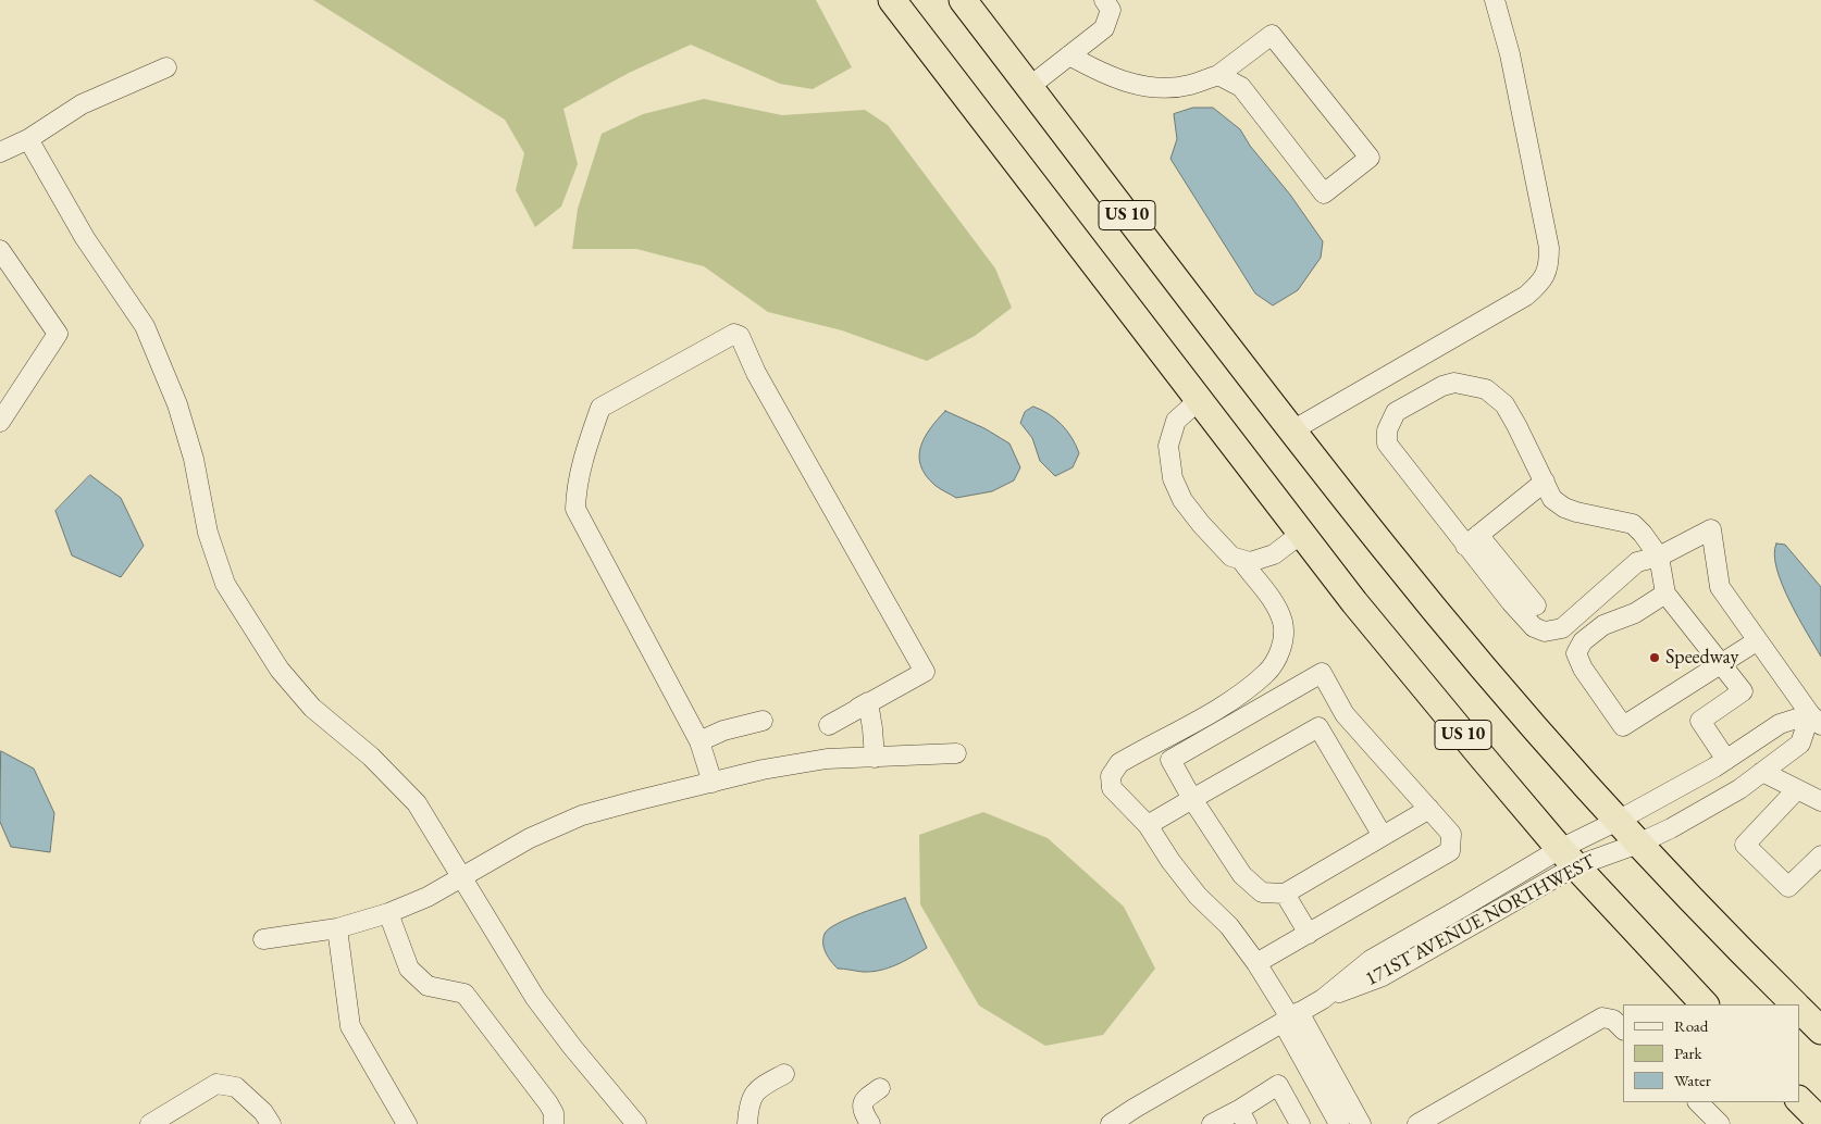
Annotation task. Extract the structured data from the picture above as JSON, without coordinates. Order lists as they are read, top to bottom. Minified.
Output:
{"streets":{"highway":["US 10"],"street":["171ST AVENUE NORTHWEST"]},"crossings":[["US 10","171ST AVENUE NORTHWEST"]],"places":["Speedway"],"legend":["Road","Park","Water"]}
